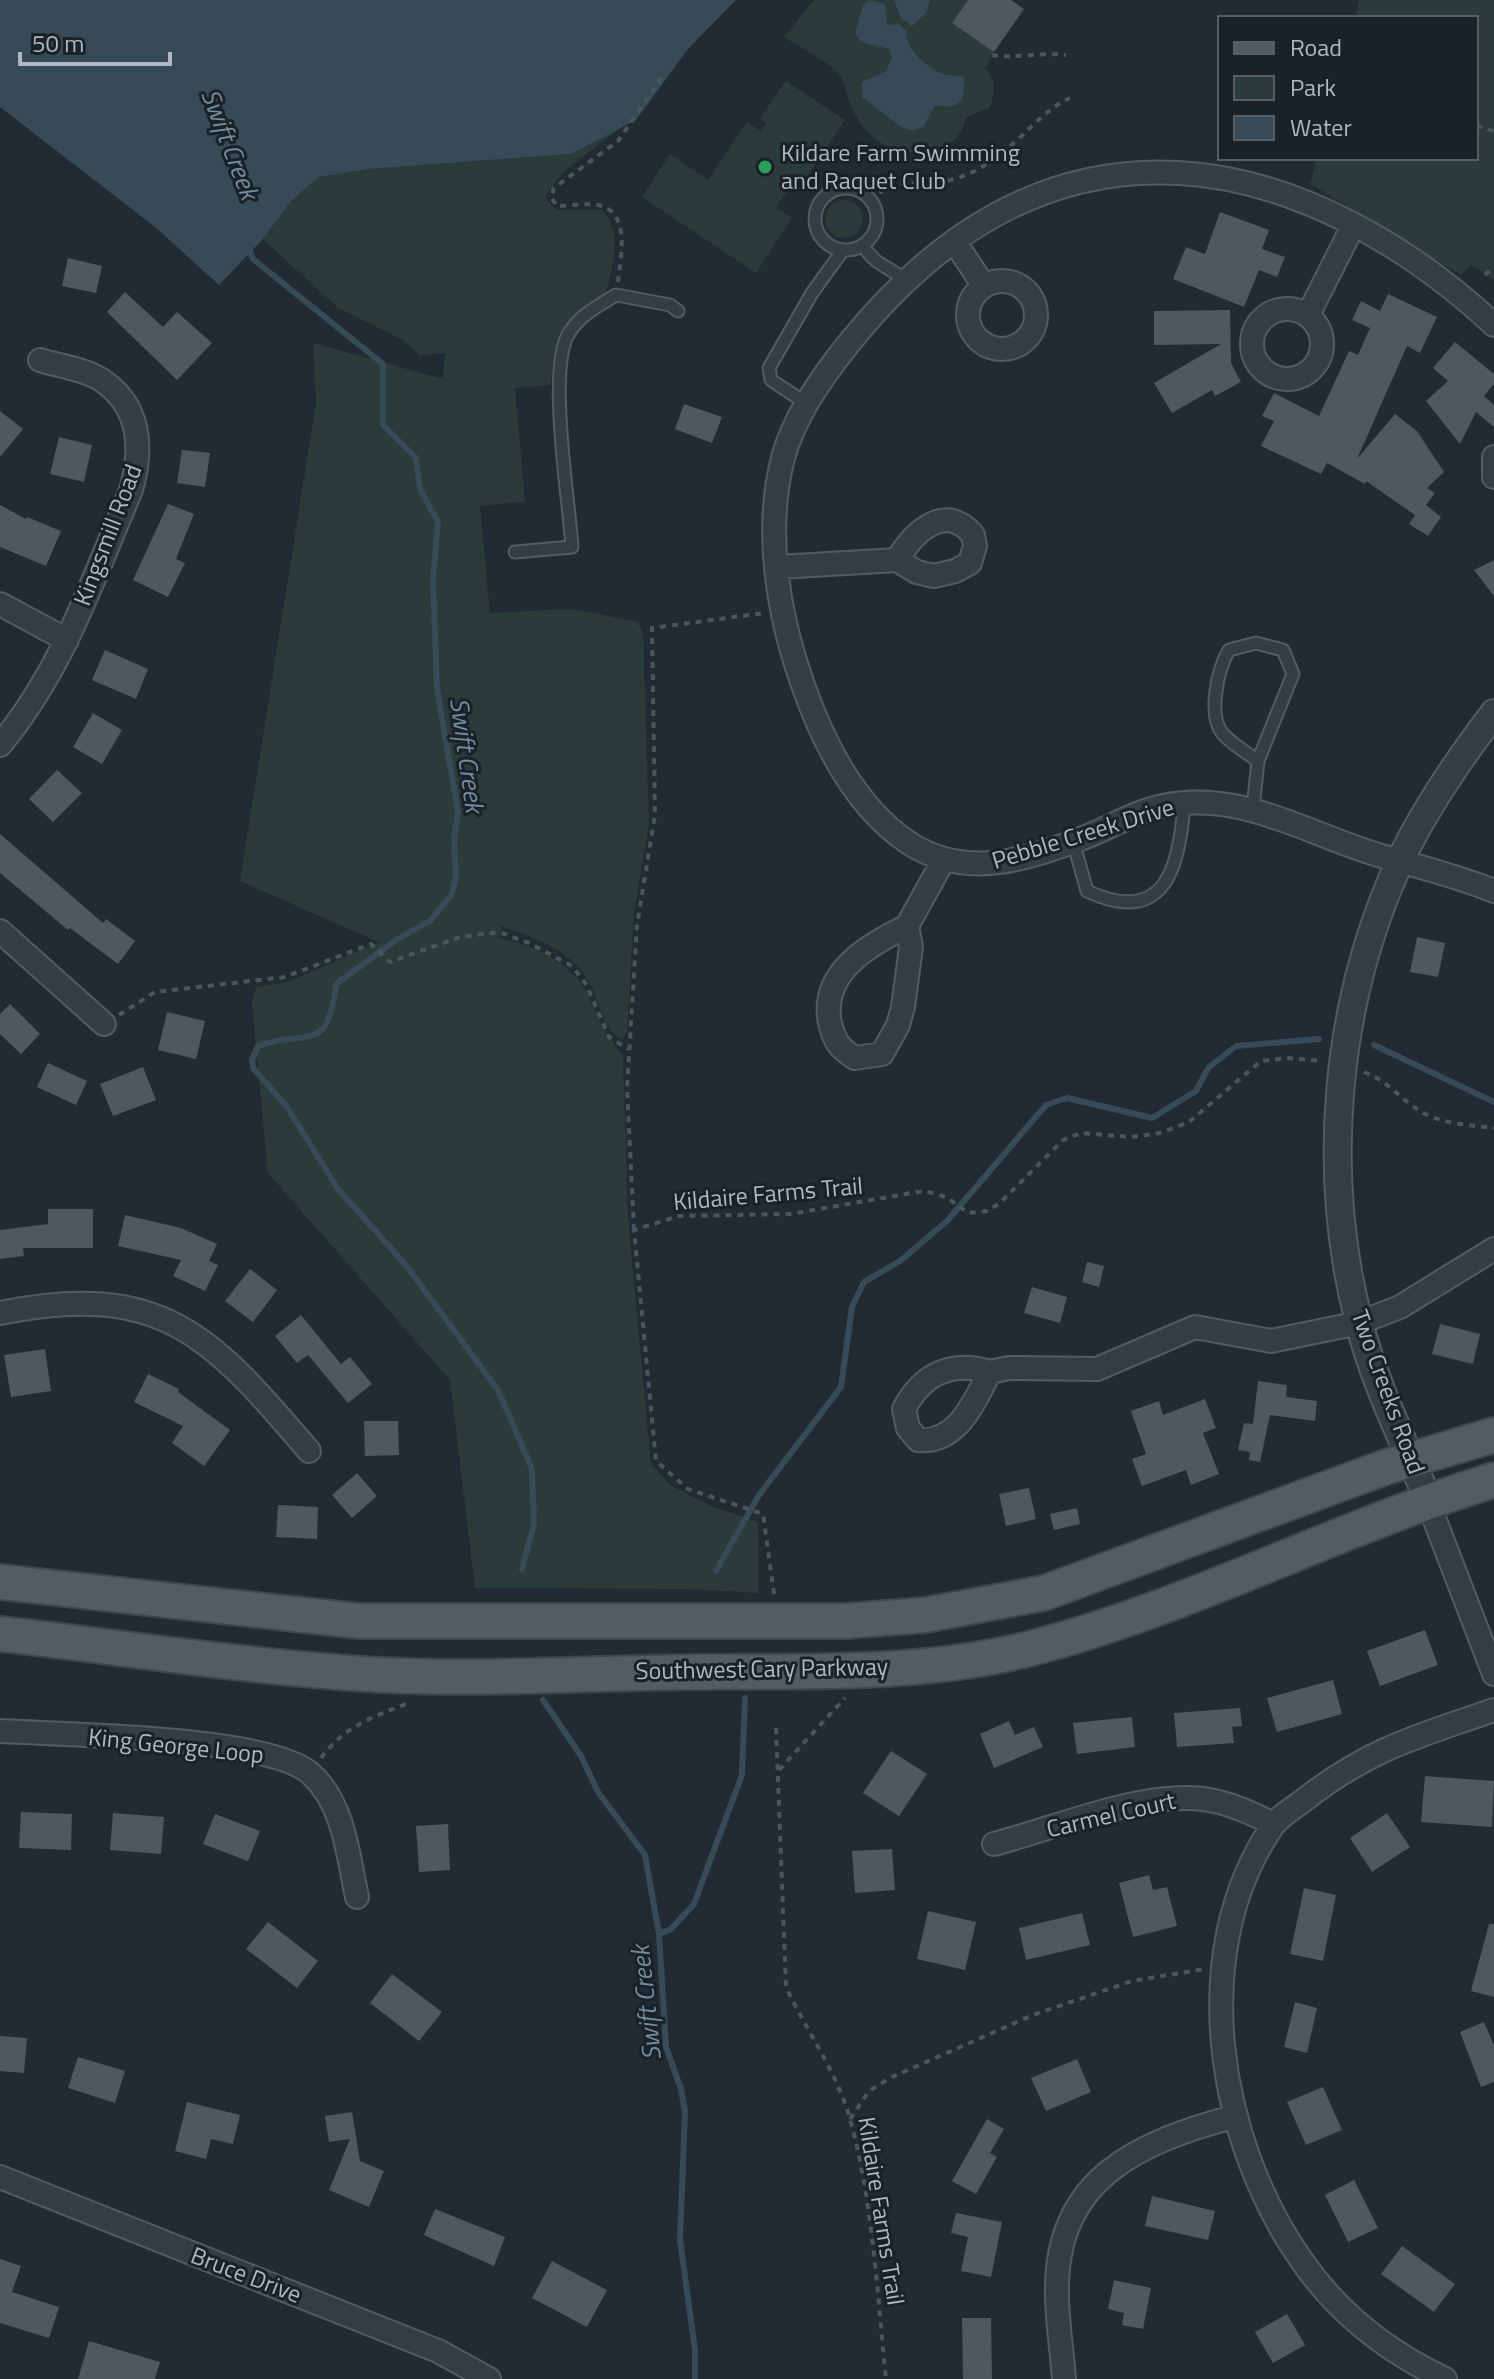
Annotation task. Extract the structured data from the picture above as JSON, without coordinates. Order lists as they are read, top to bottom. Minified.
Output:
{"streets":{"main road":["Southwest Cary Parkway"],"street":["Kingsmill Road","Pebble Creek Drive","Two Creeks Road","King George Loop","Carmel Court","Bruce Drive"],"path":["Kildaire Farms Trail"]},"crossings":[["Pebble Creek Drive","Two Creeks Road"],["Two Creeks Road","Southwest Cary Parkway"]],"water":["Swift Creek"],"places":["Kildare Farm Swimming and Raquet Club"],"legend":["Road","Park","Water"],"scale_bar":"50 m"}
